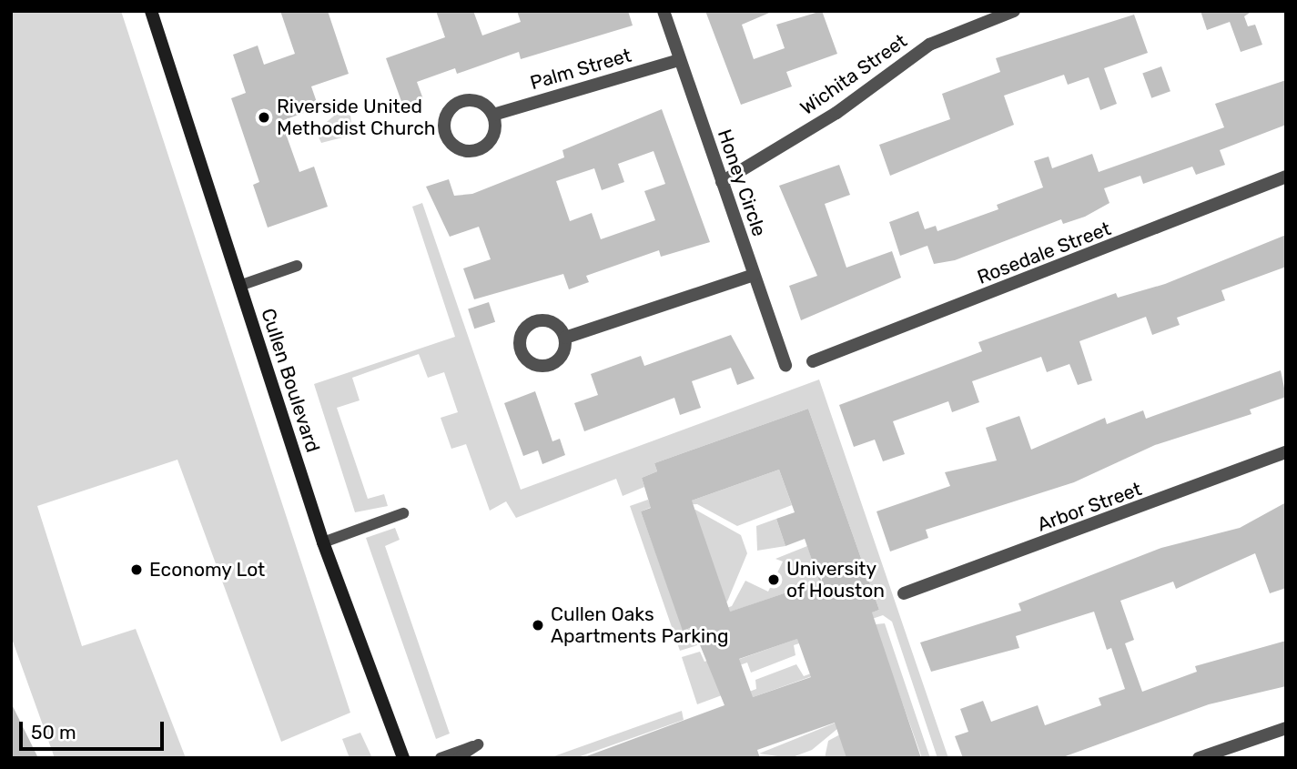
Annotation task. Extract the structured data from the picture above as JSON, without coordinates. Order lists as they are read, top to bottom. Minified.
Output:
{"streets":{"street":["Palm Street","Wichita Street","Honey Circle","Rosedale Street","Cullen Boulevard","Arbor Street"]},"crossings":[["Palm Street","Honey Circle"],["Wichita Street","Honey Circle"]],"places":["Riverside United Methodist Church","Economy Lot","University of Houston","Cullen Oaks Apartments Parking"],"scale_bar":"50 m"}
